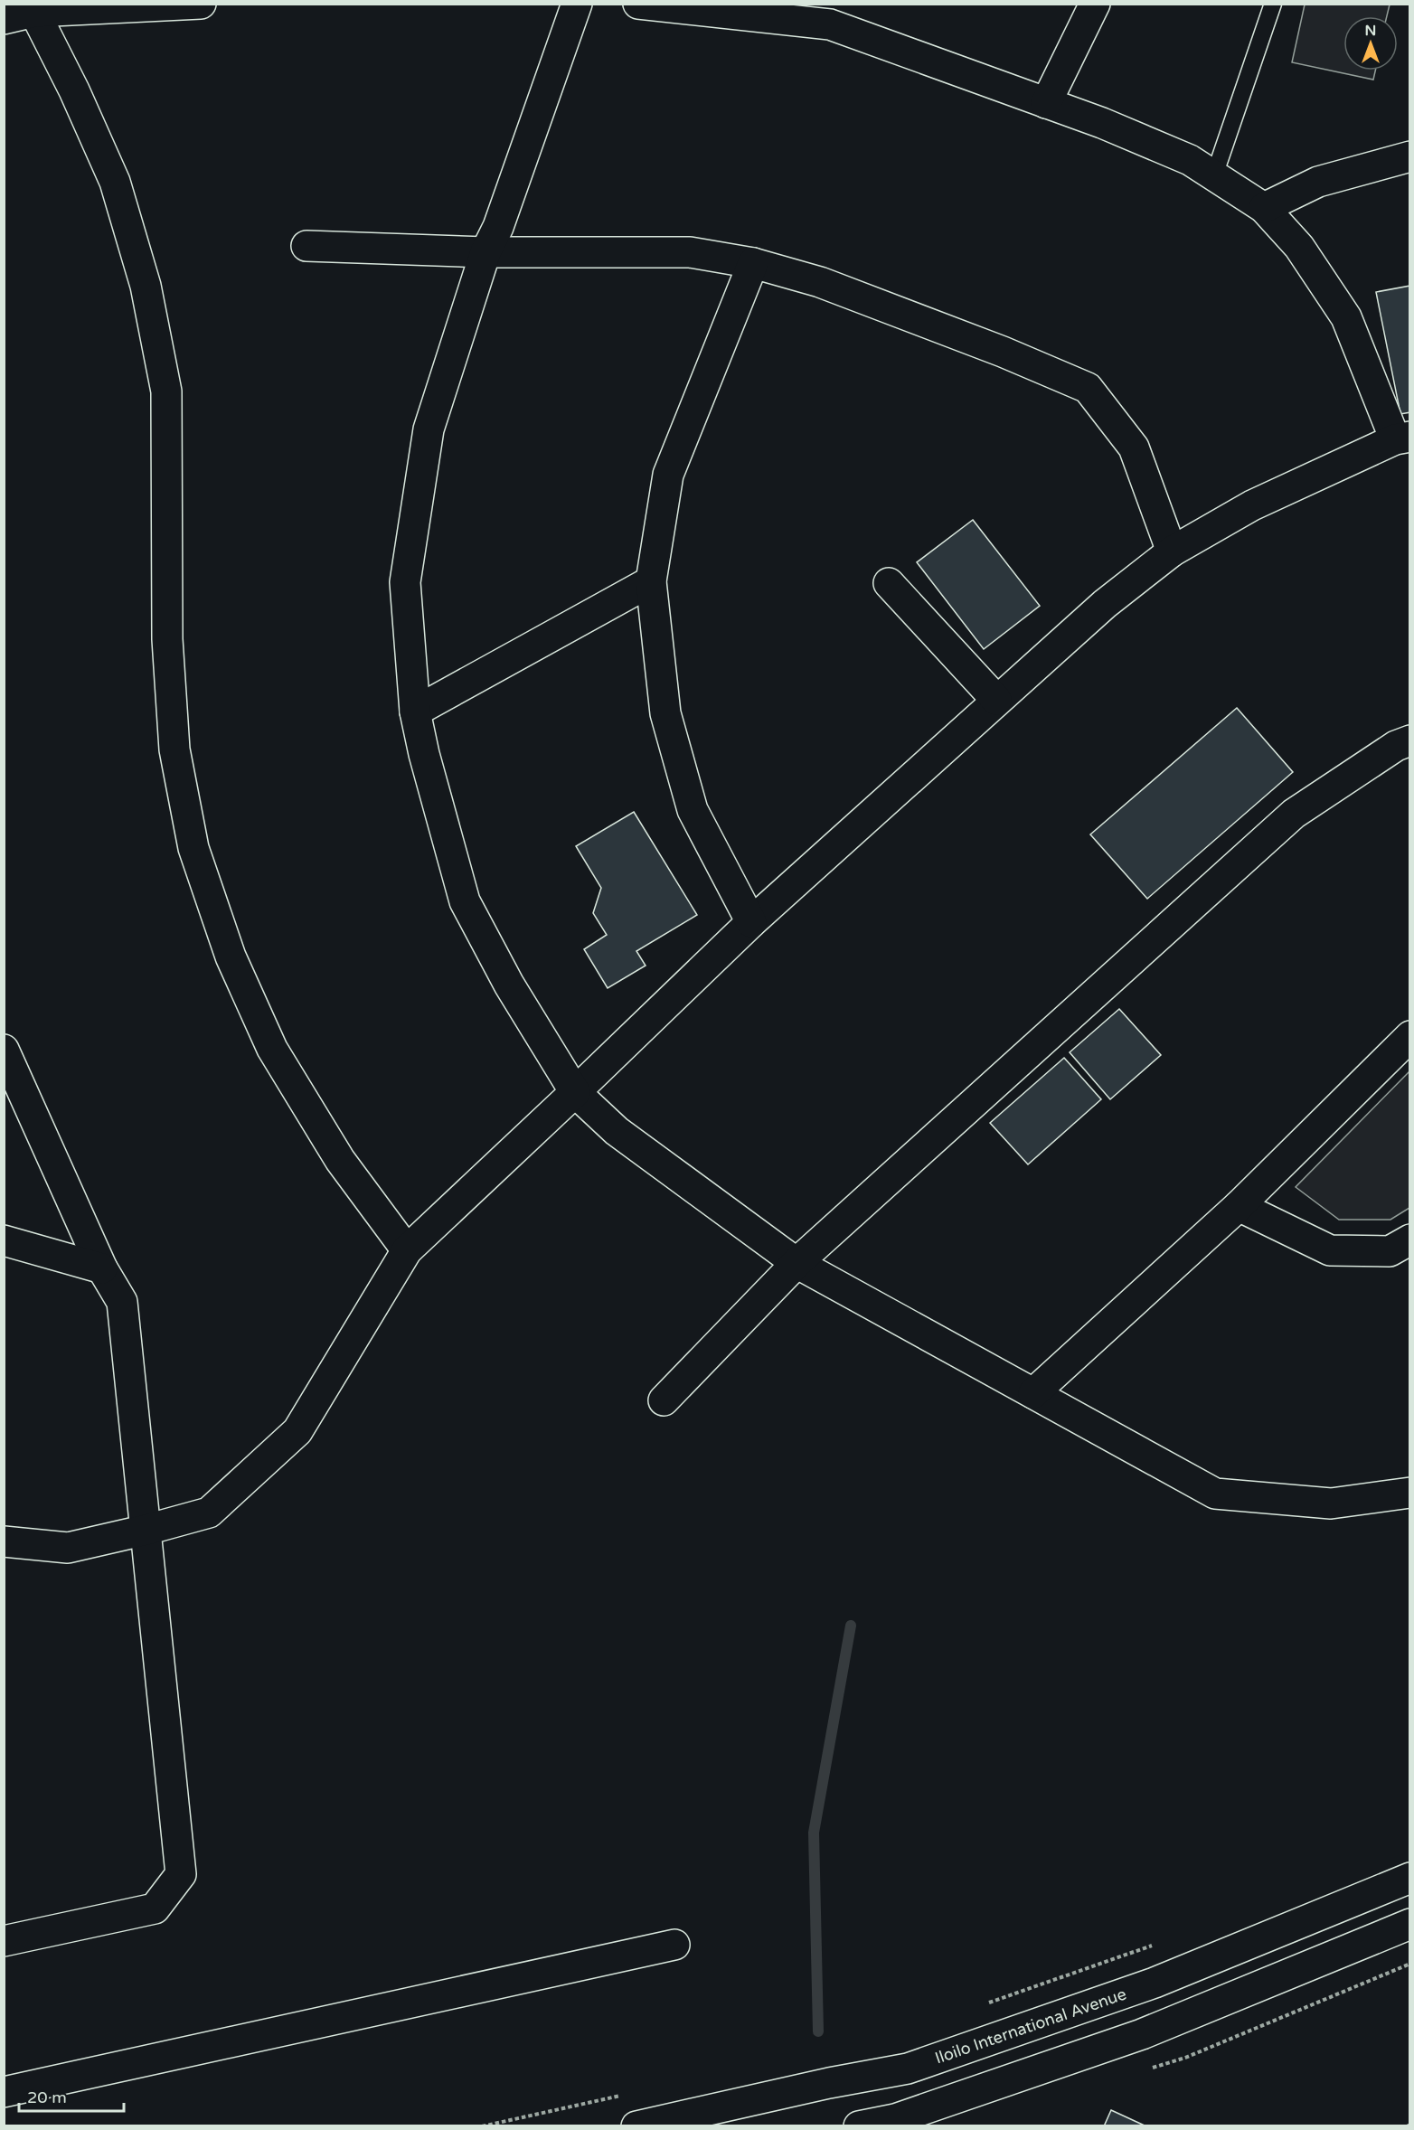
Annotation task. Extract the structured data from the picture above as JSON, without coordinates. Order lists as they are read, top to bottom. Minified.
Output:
{"streets":{"street":["Iloilo International Avenue"]},"scale_bar":"20 m","north":"top"}
